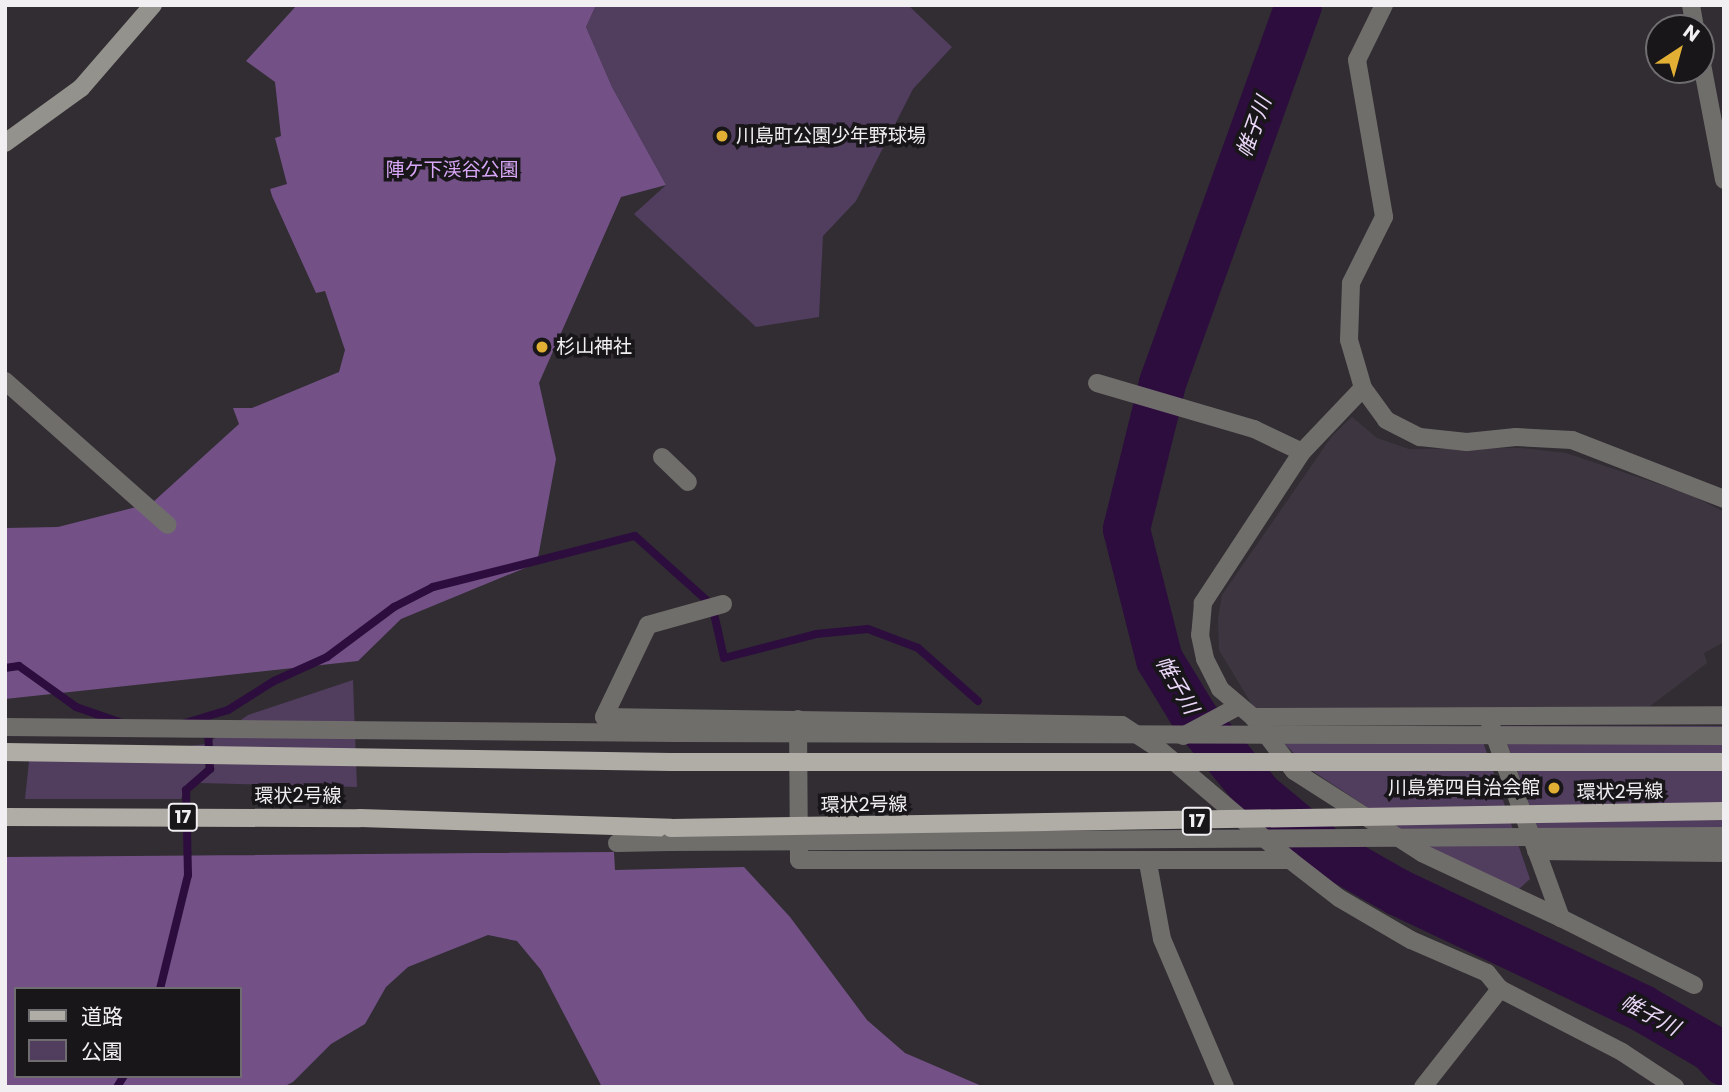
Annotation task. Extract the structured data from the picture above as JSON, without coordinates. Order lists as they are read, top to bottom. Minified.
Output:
{"streets":{"main road":["環状2号線","17"]},"water":["帷子川"],"parks":["陣ケ下渓谷公園"],"places":["川島町公園少年野球場","杉山神社","川島第四自治会館"],"legend":["道路","公園"],"north":"top right"}
